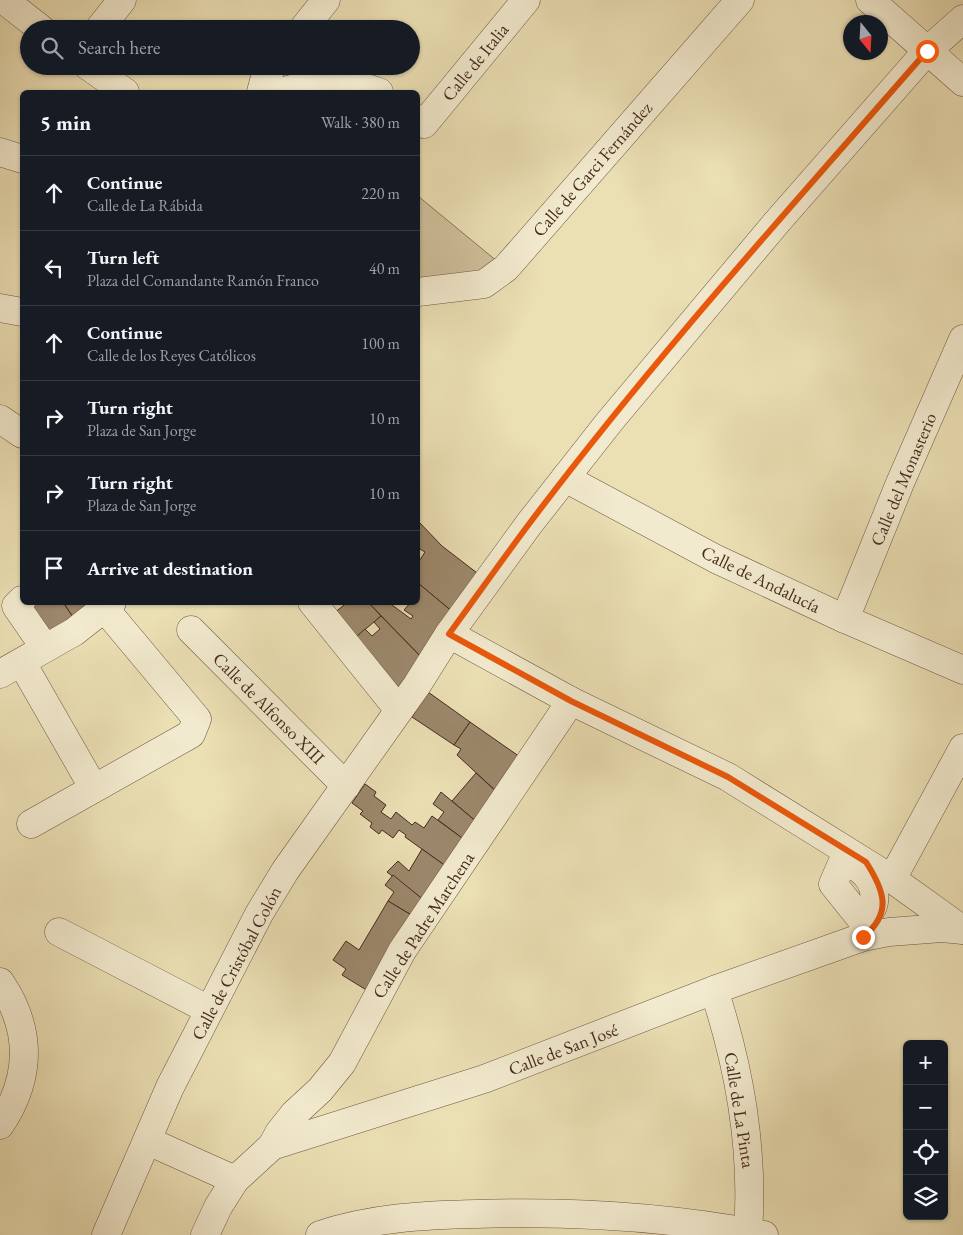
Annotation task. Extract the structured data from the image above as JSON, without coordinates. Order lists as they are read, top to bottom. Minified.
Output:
{"streets":{"street":["Calle de Italia","Calle de Garci Fernández","Calle del Monasterio","Calle de Andalucía","Calle de Alfonso XIII","Calle de Padre Marchena","Calle de Cristóbal Colón","Calle de San José","Calle de La Pinta"]},"crossings":[["Calle del Monasterio","Calle de Andalucía"],["Calle de Andalucía","Calle de Cristóbal Colón"],["Calle de Alfonso XIII","Calle de Cristóbal Colón"],["Calle de Padre Marchena","Calle de San José"],["Calle de San José","Calle de La Pinta"]],"north":"bottom","page":{"search":"Search here","heading":["5 min","Walk · 380 m"],"list":[["Continue","Calle de La Rábida","220 m"],["Turn left","Plaza del Comandante Ramón Franco","40 m"],["Continue","Calle de los Reyes Católicos","100 m"],["Turn right","Plaza de San Jorge","10 m"],["Turn right","Plaza de San Jorge","10 m"],"Arrive at destination"],"map_buttons":["+","−"]}}
